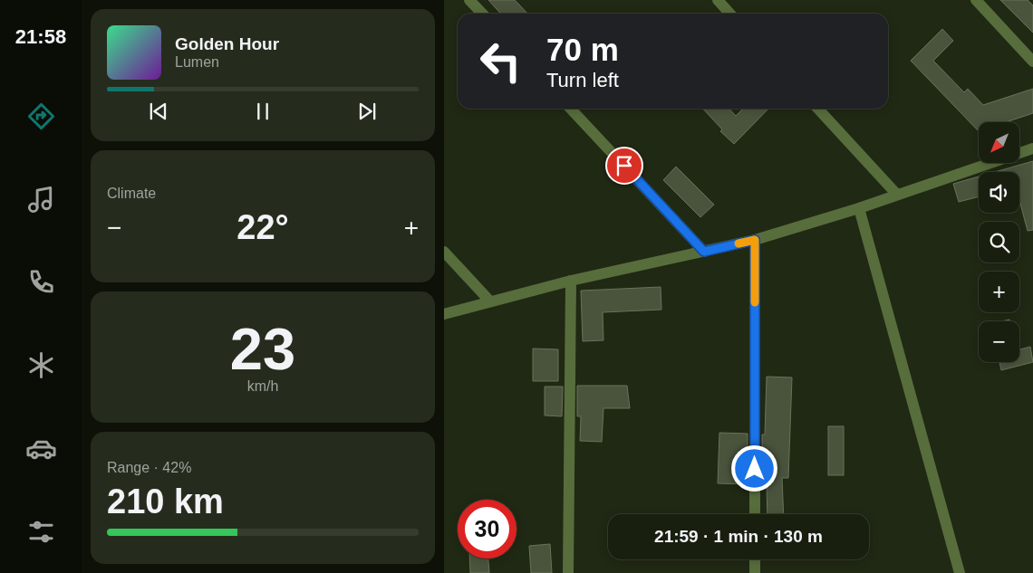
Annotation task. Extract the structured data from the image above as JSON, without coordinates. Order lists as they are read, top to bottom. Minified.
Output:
{"north":"bottom left","page":{"tabs":"21:58","turn":["70 m","Turn left"],"song":["Golden Hour","Lumen"],"map_buttons":["+","−"],"tile":["Climate",["23","km/h"],["Range · 42%","210 km"]],"heat":["−","22°","+"],"limit":"30","trip":"21:59 · 1 min · 130 m"}}
